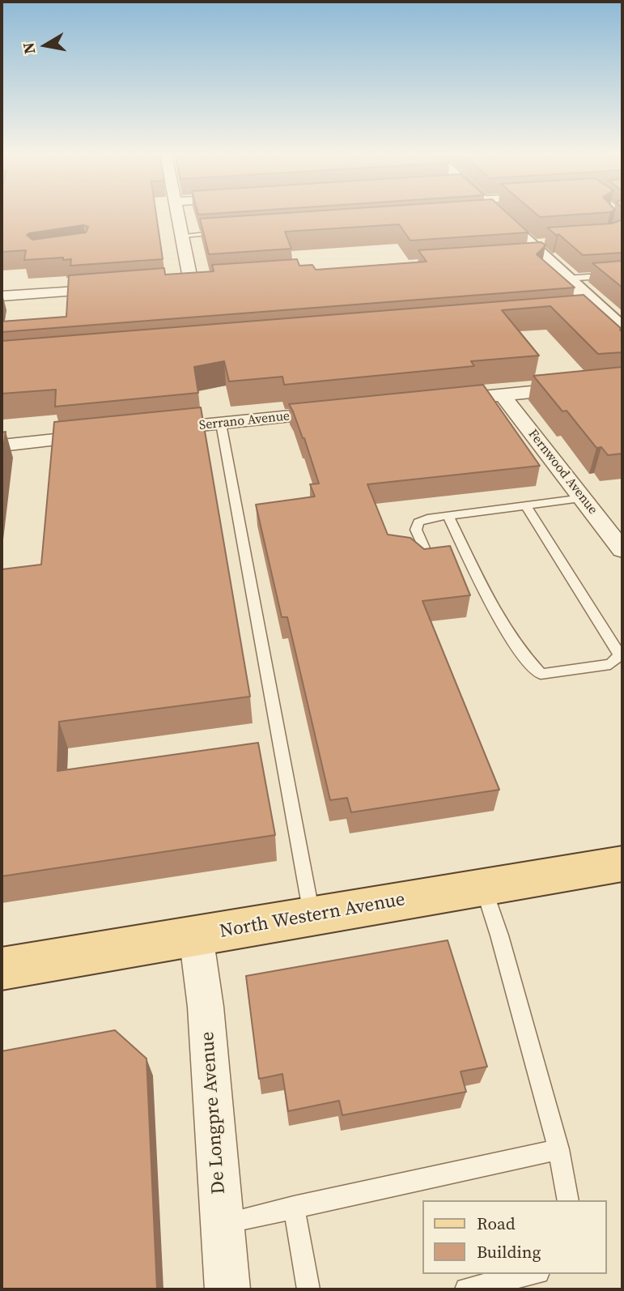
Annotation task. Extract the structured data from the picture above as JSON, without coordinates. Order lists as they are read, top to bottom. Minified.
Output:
{"streets":{"main road":["North Western Avenue"],"street":["Serrano Avenue","Fernwood Avenue","De Longpre Avenue"]},"crossings":[["North Western Avenue","De Longpre Avenue"]],"legend":["Road","Building"],"north":"left"}
